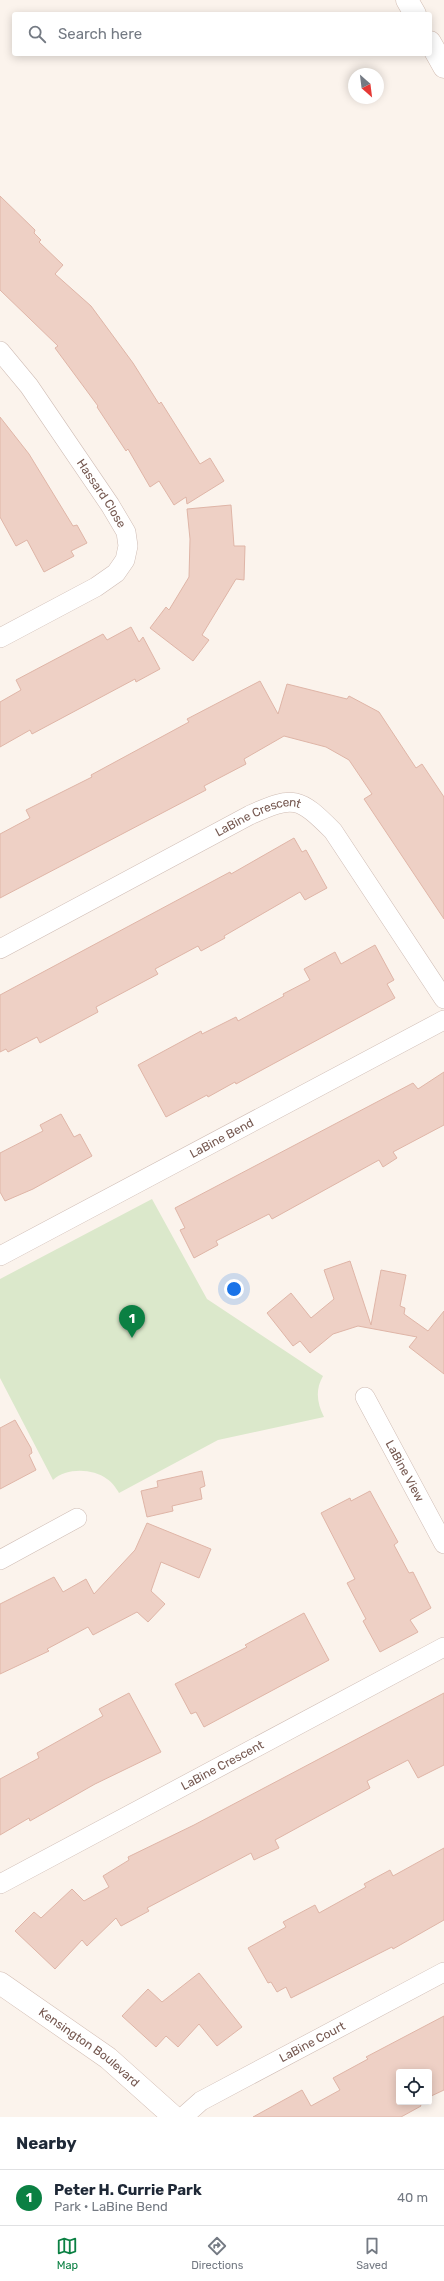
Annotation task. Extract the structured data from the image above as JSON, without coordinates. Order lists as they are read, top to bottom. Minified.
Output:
{"streets":{"main road":["Kensington Boulevard"],"street":["Hassard Close","LaBine Crescent","LaBine Bend","LaBine View","LaBine Court"]},"north":"bottom right","page":{"search":"Search here","pins":"1","heading":"Nearby","list":[{"mark":"1","name":"Peter H. Currie Park","note":"Park · LaBine Bend","value":"40 m"}],"nav":["Map","Directions","Saved"]}}
